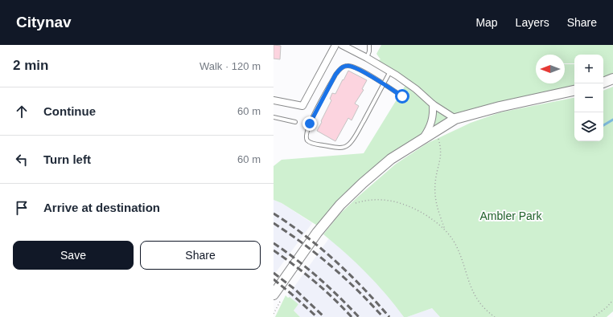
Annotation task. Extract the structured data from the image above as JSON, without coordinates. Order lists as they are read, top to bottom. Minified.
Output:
{"parks":["Ambler Park"],"north":"left","page":{"header":"Citynav","nav":["Map","Layers","Share"],"heading":["2 min","Walk · 120 m"],"map_buttons":["+","−"],"list":[["Continue","60 m"],["Turn left","60 m"],"Arrive at destination"],"buttons":["Save","Share"]}}
